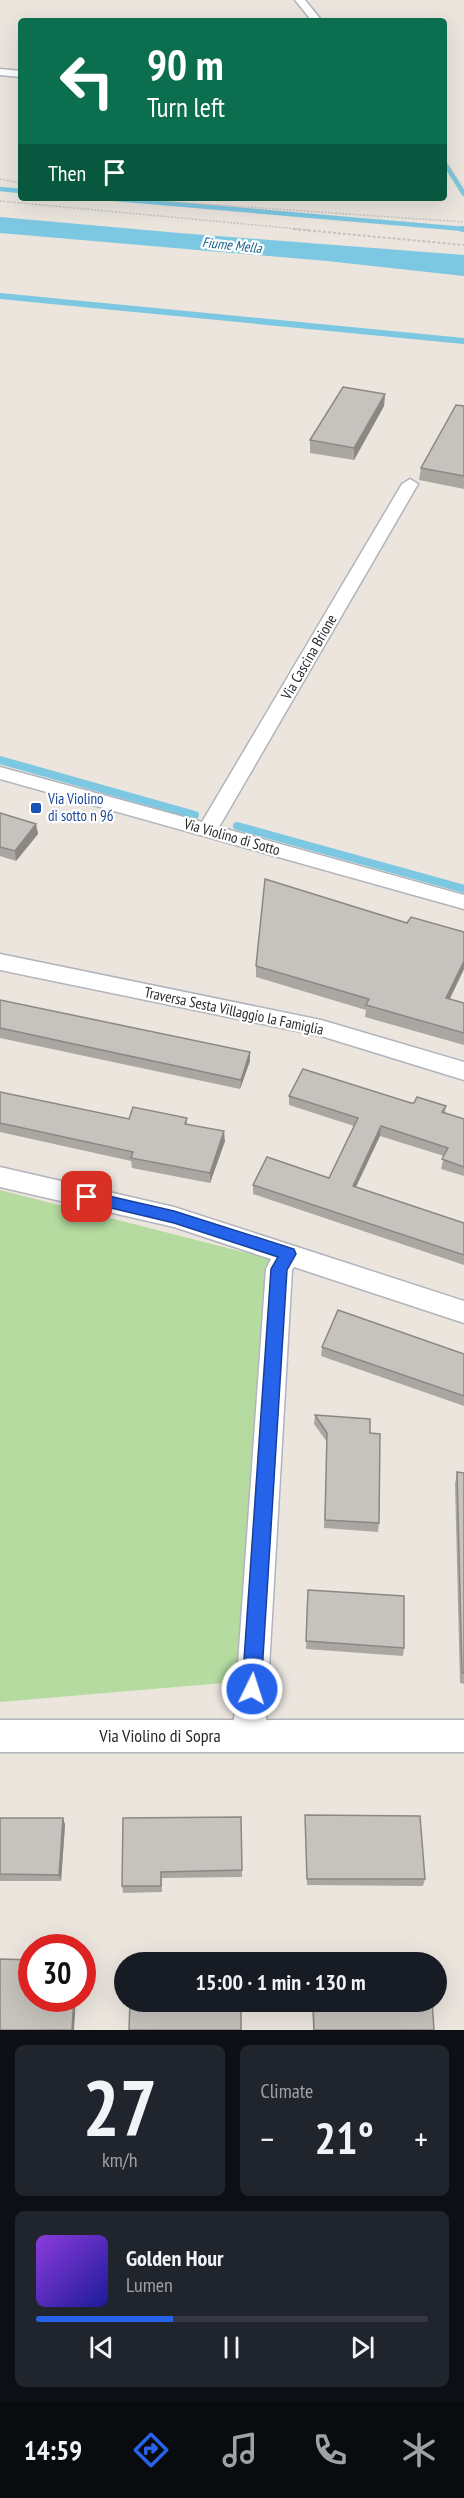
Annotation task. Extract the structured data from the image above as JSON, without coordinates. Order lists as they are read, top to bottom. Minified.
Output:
{"streets":{"street":["Via Cascina Brione","Via Violino di Sotto","Traversa Sesta Villaggio la Famiglia","Via Violino di Sopra"]},"crossings":[["Via Cascina Brione","Via Violino di Sotto"]],"water":["Fiume Mella"],"places":{"transit":["Via Violino di sotto n 96"]},"page":{"turn":["90 m","Turn left"],"then":"Then","limit":"30","trip":"15:00 · 1 min · 130 m","tile":[["27","km/h"],"Climate"],"heat":["−","21°","+"],"song":["Golden Hour","Lumen"],"tabs":"14:59"}}
